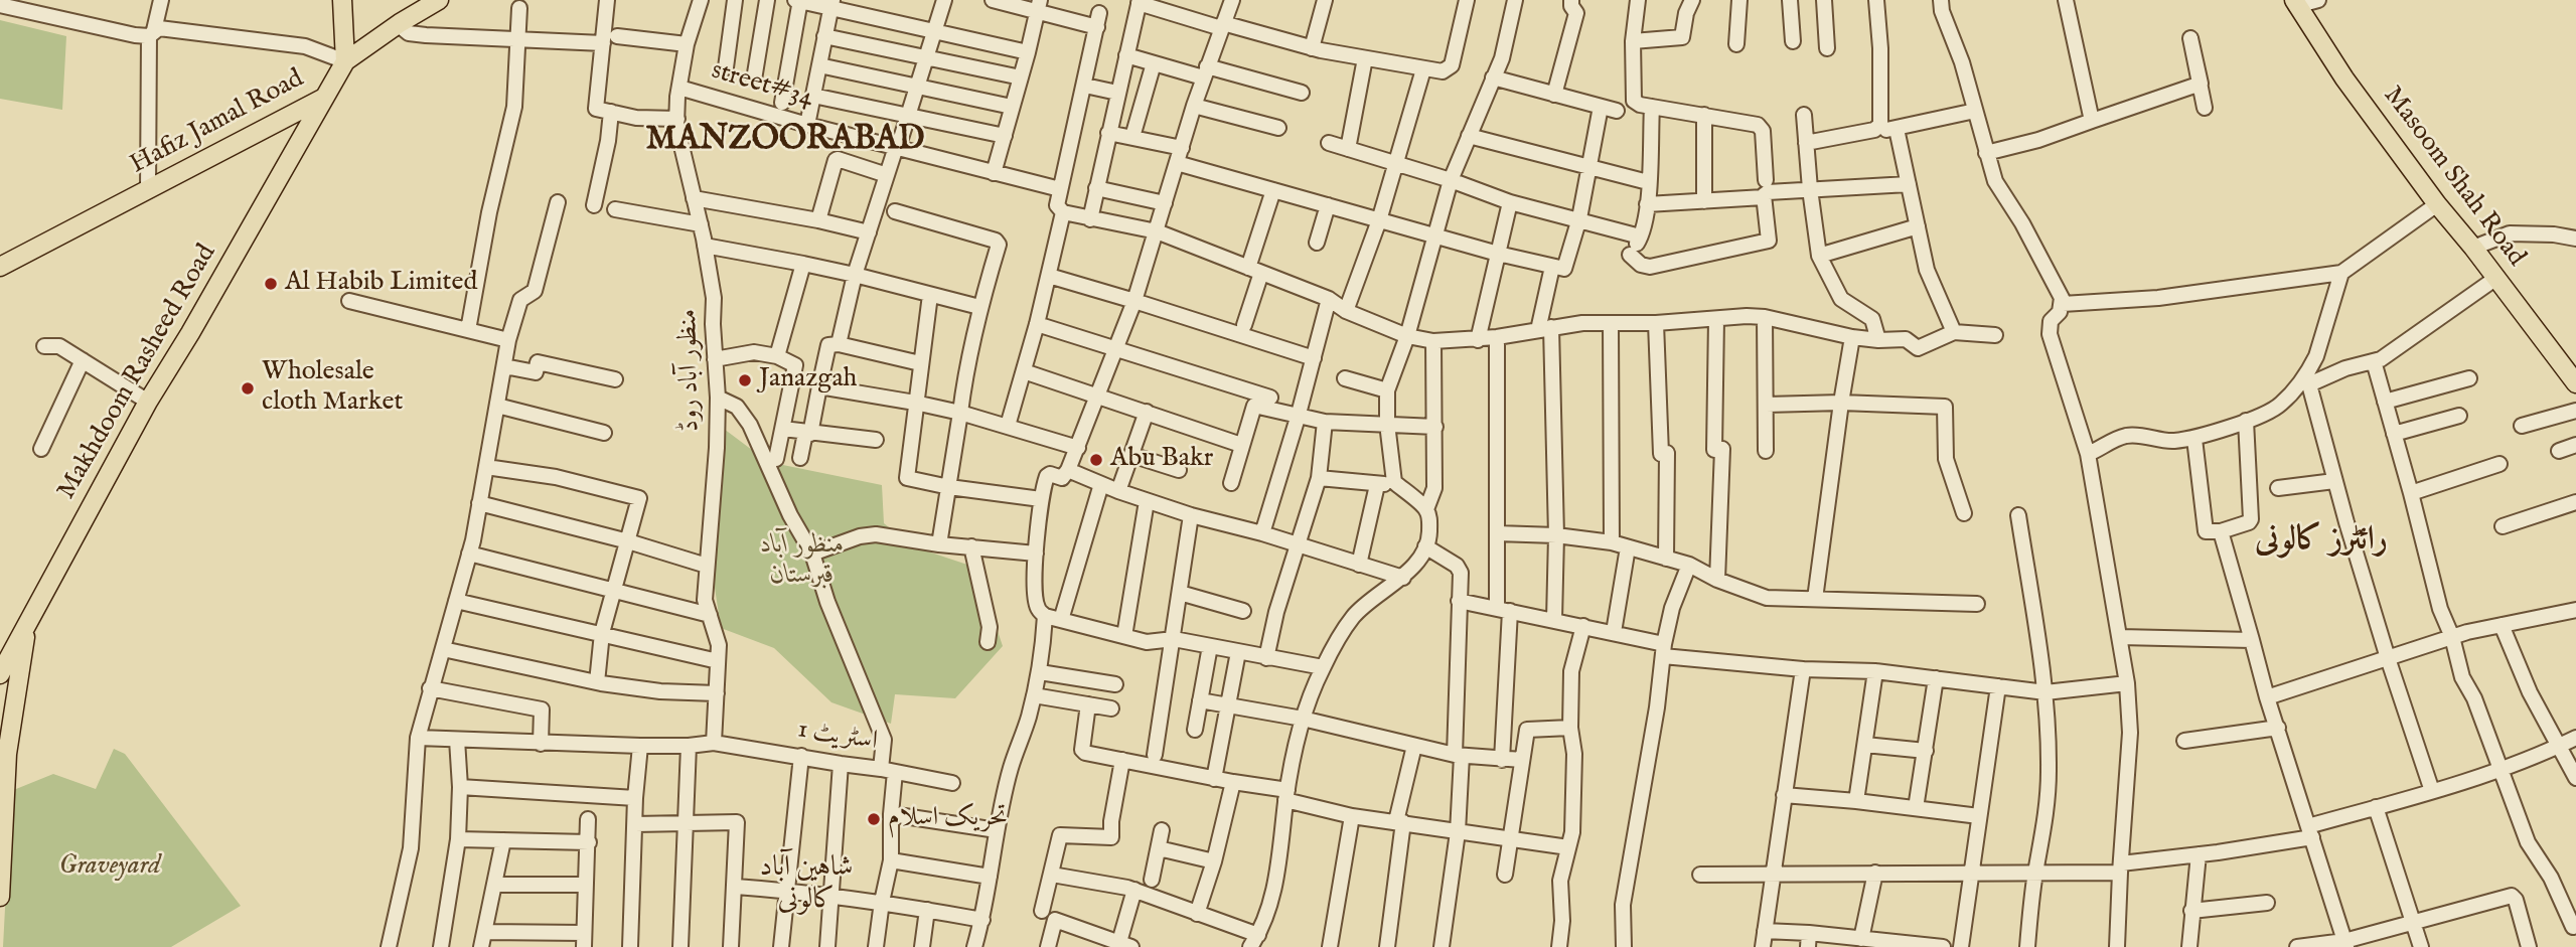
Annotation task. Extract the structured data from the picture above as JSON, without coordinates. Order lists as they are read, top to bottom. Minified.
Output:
{"streets":{"main road":["Hafiz Jamal Road","Masoom Shah Road","Makhdoom Rasheed Road"],"street":["street#34","منظور آباد روڈ","اسٹریٹ 1"]},"crossings":[["street#34","منظور آباد روڈ"],["Hafiz Jamal Road","Makhdoom Rasheed Road"],["منظور آباد روڈ","اسٹریٹ 1"]],"districts":["MANZOORABAD","رائٹرز کالونی","شاہین آباد کالونی"],"parks":["منظور آباد قبرستان","Graveyard"],"places":["Al Habib Limited","Janazgah","Wholesale cloth Market","Abu Bakr","تحریک اسلام"]}
